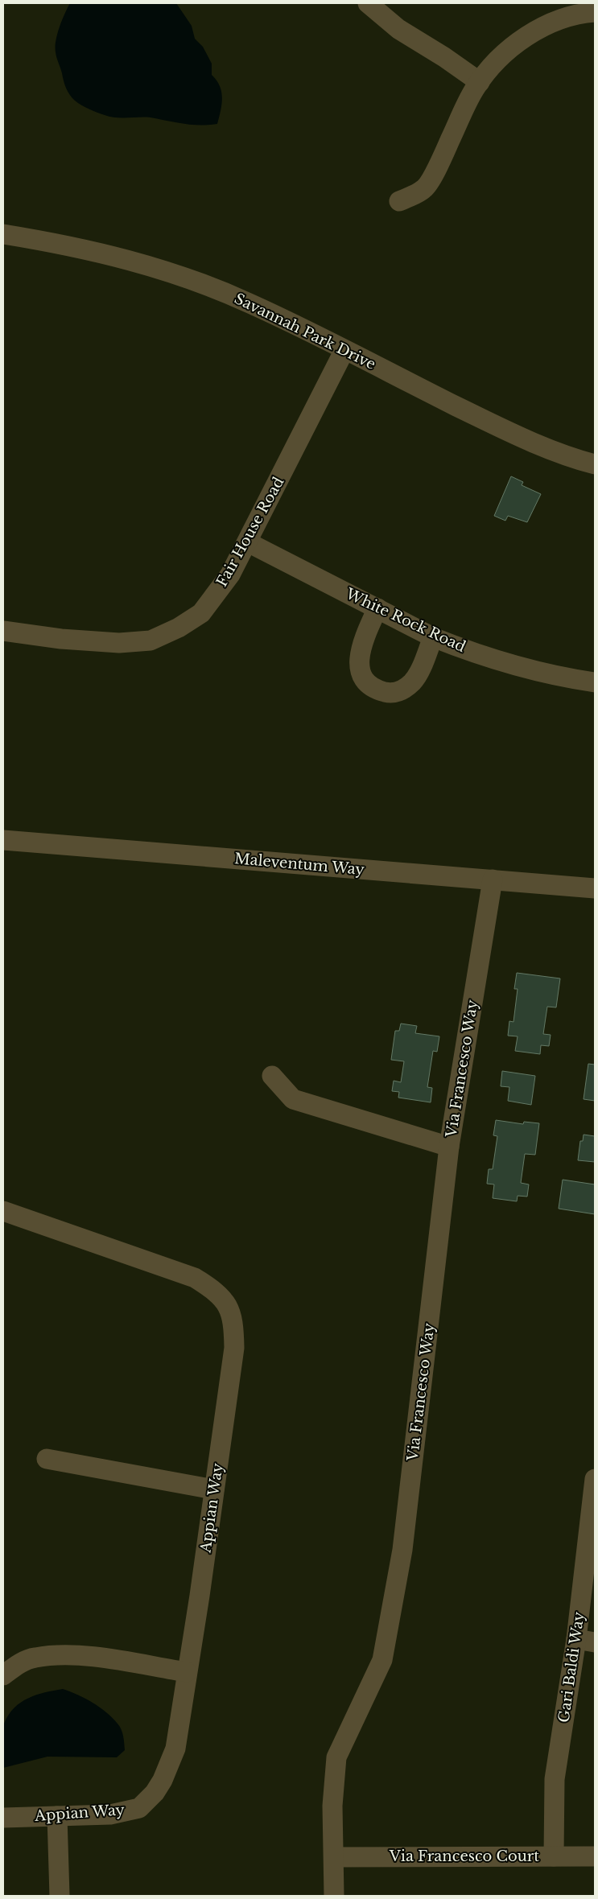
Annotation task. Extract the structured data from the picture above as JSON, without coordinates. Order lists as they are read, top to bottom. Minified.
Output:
{"streets":{"street":["Savannah Park Drive","Fair House Road","White Rock Road","Maleventum Way","Via Francesco Way","Appian Way","Gari Baldi Way","Via Francesco Court"]},"crossings":[["Savannah Park Drive","Fair House Road"],["Fair House Road","White Rock Road"],["Maleventum Way","Via Francesco Way"],["Via Francesco Way","Via Francesco Court"],["Gari Baldi Way","Via Francesco Court"]]}
